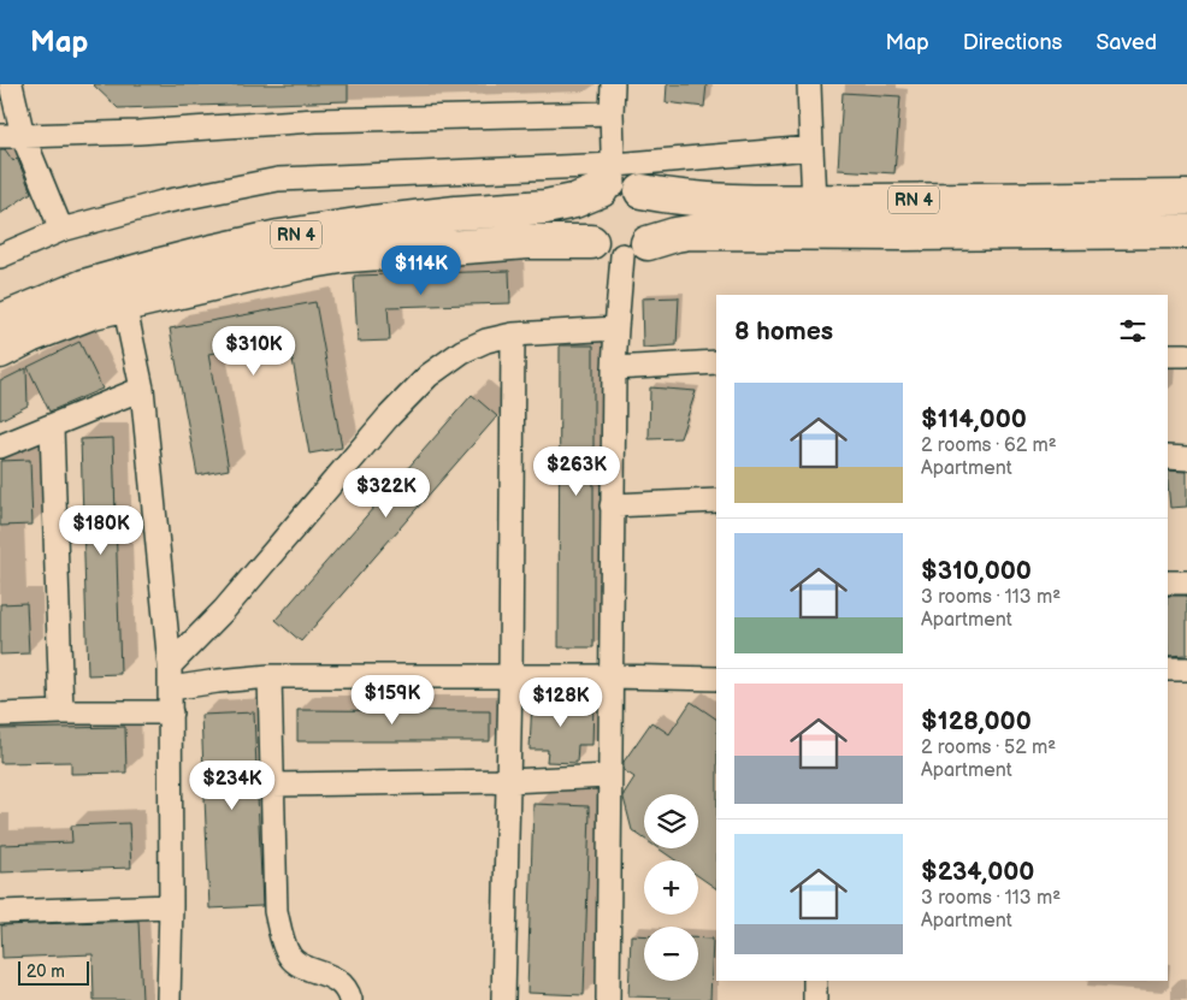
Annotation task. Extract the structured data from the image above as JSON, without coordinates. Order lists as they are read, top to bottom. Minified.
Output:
{"streets":{"highway":["RN 4"]},"scale_bar":"20 m","page":{"header":"Map","nav":["Map","Directions","Saved"],"price":["$114K","$310K","$263K","$322K","$180K","$159K","$128K","$234K"],"heading":"8 homes","list":[{"name":"$114,000","note":"2 rooms · 62 m² · Apartment"},{"name":"$310,000","note":"3 rooms · 113 m² · Apartment"},{"name":"$128,000","note":"2 rooms · 52 m² · Apartment"},{"name":"$234,000","note":"3 rooms · 113 m² · Apartment"}],"map_buttons":["+","−"],"scale":"20 m"}}
